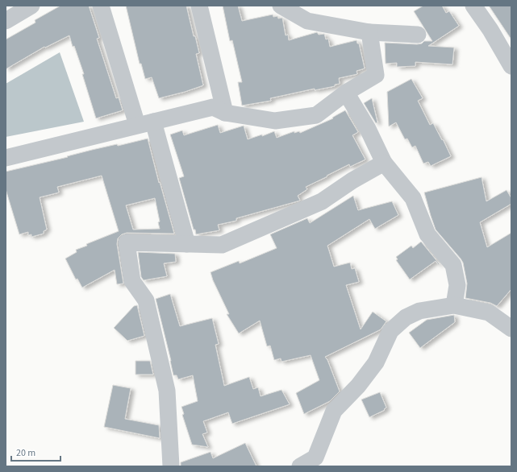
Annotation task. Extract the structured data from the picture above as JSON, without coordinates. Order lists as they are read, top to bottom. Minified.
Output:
{"scale_bar":"20 m"}
